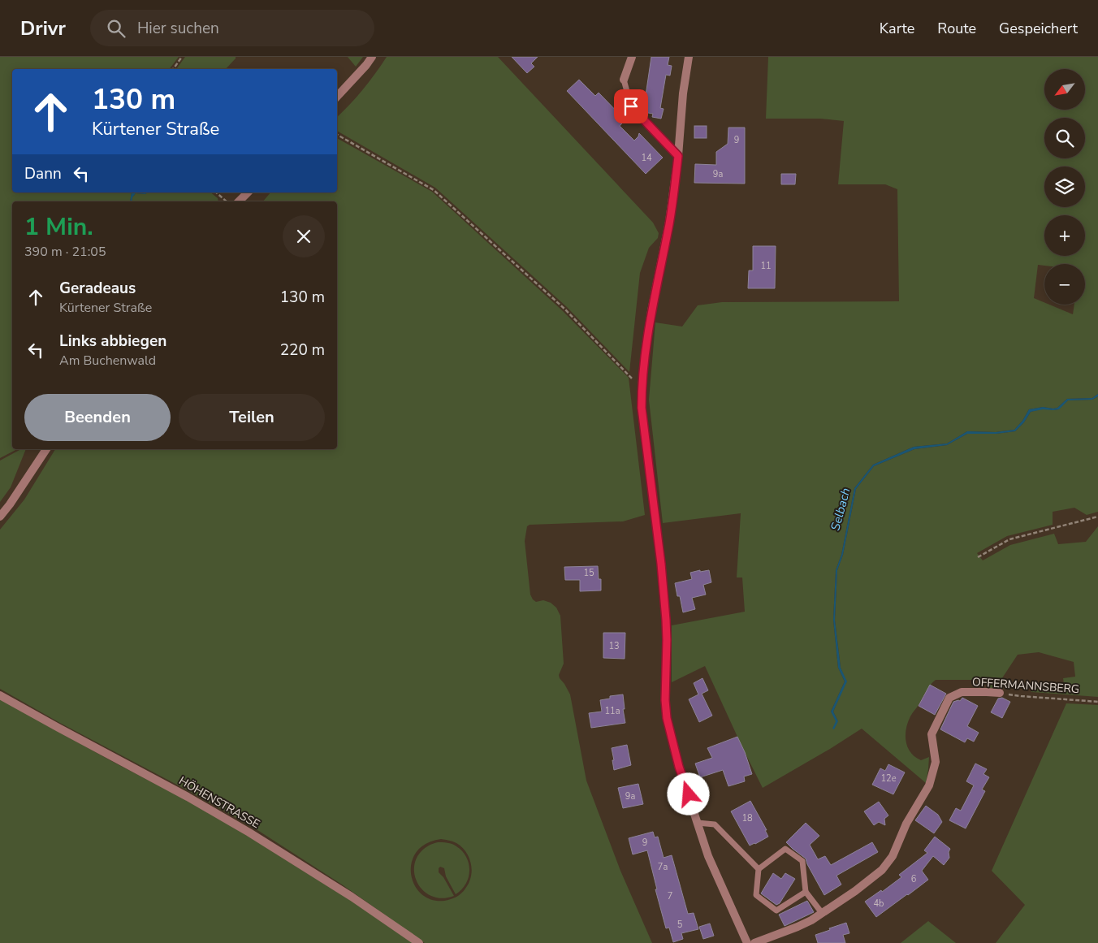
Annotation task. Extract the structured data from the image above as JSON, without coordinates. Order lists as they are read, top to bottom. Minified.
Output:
{"streets":{"street":["OFFERMANNSBERG","HÖHENSTRASSE"]},"water":["Selbach"],"house_numbers":["9","14","9a","11","15","13","11a","12e","9a","18","9","7a","6","7","4b","5"],"north":"bottom left","page":{"header":"Drivr","search":"Hier suchen","nav":["Karte","Route","Gespeichert"],"map_buttons":["+","−"],"turn":["130 m","Kürtener Straße"],"then":"Dann","heading":["1 Min.","390 m · 21:05"],"list":[{"name":"Geradeaus","note":"Kürtener Straße","value":"130 m"},{"name":"Links abbiegen","note":"Am Buchenwald","value":"220 m"}],"buttons":["Beenden","Teilen"]}}
